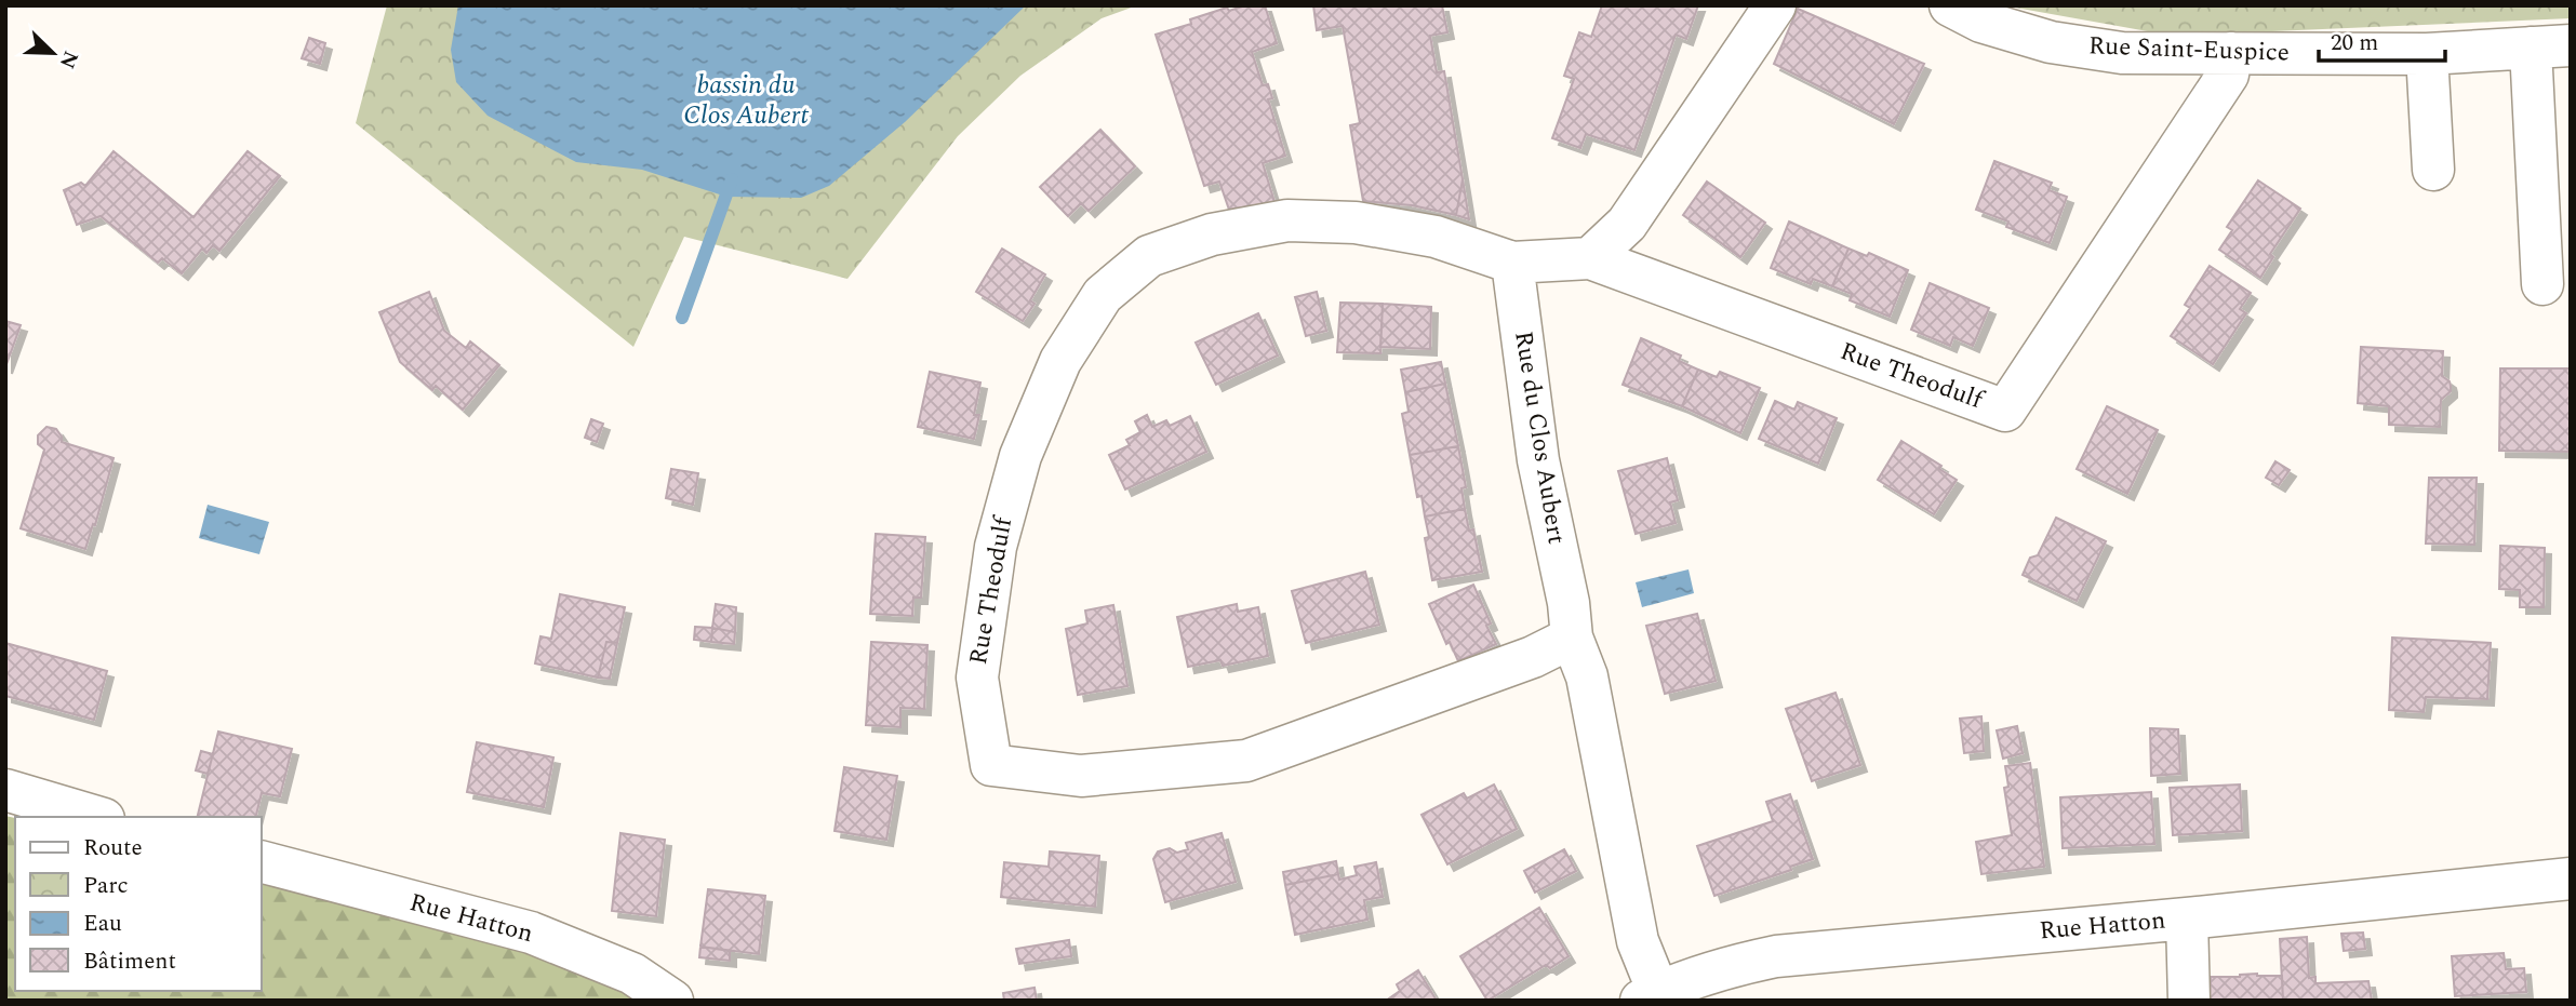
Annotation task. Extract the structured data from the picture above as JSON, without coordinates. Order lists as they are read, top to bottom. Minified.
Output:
{"streets":{"street":["Rue Saint-Euspice","Rue Theodulf","Rue du Clos Aubert","Rue Hatton"]},"crossings":[["Rue Saint-Euspice","Rue Theodulf"],["Rue Theodulf","Rue du Clos Aubert"],["Rue du Clos Aubert","Rue Hatton"]],"water":["bassin du Clos Aubert"],"legend":["Route","Parc","Eau","Bâtiment"],"scale_bar":"20 m","north":"bottom right"}
